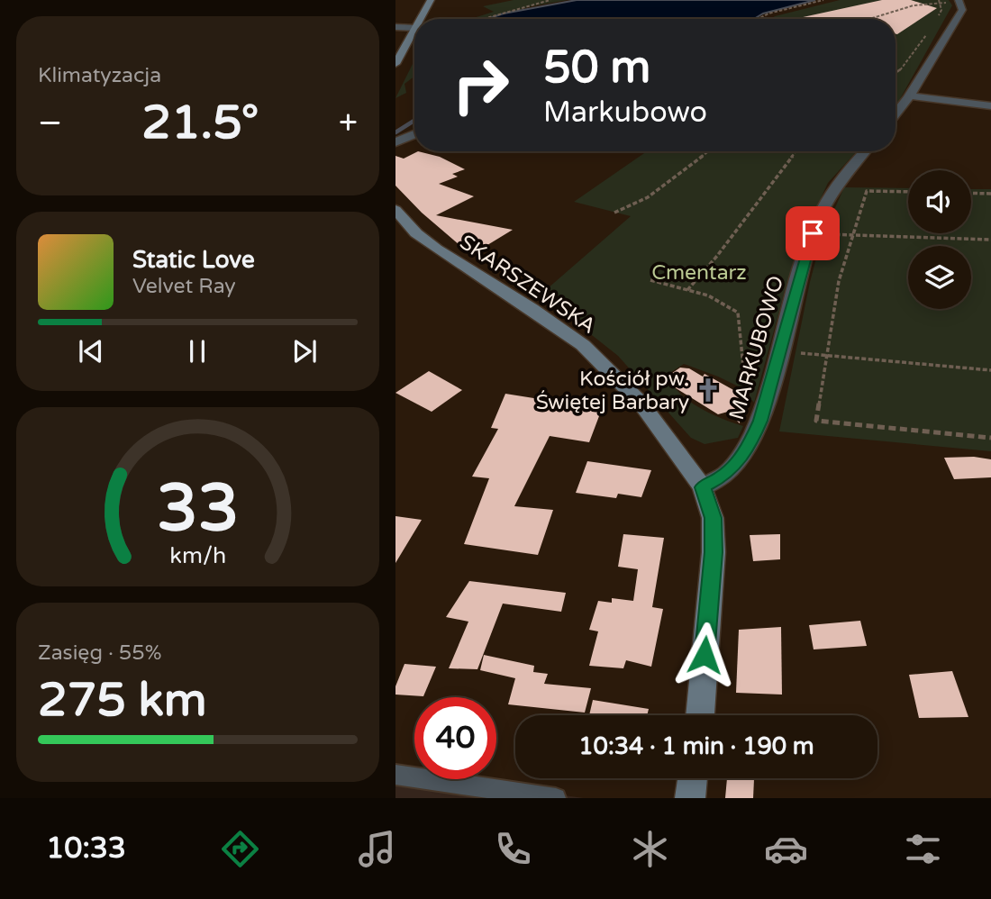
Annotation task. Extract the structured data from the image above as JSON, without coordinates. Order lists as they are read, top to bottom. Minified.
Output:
{"streets":{"street":["SKARSZEWSKA","MARKUBOWO"]},"crossings":[["SKARSZEWSKA","MARKUBOWO"]],"parks":["Cmentarz"],"places":{"church":["Kościół pw. Świętej Barbary"]},"page":{"tile":["Klimatyzacja",["Zasięg · 55%","275 km"]],"turn":["50 m","Markubowo"],"heat":["−","21.5°","+"],"song":["Static Love","Velvet Ray"],"limit":"40","trip":"10:34 · 1 min · 190 m","tabs":"10:33","gauge":["33","km/h"]}}
